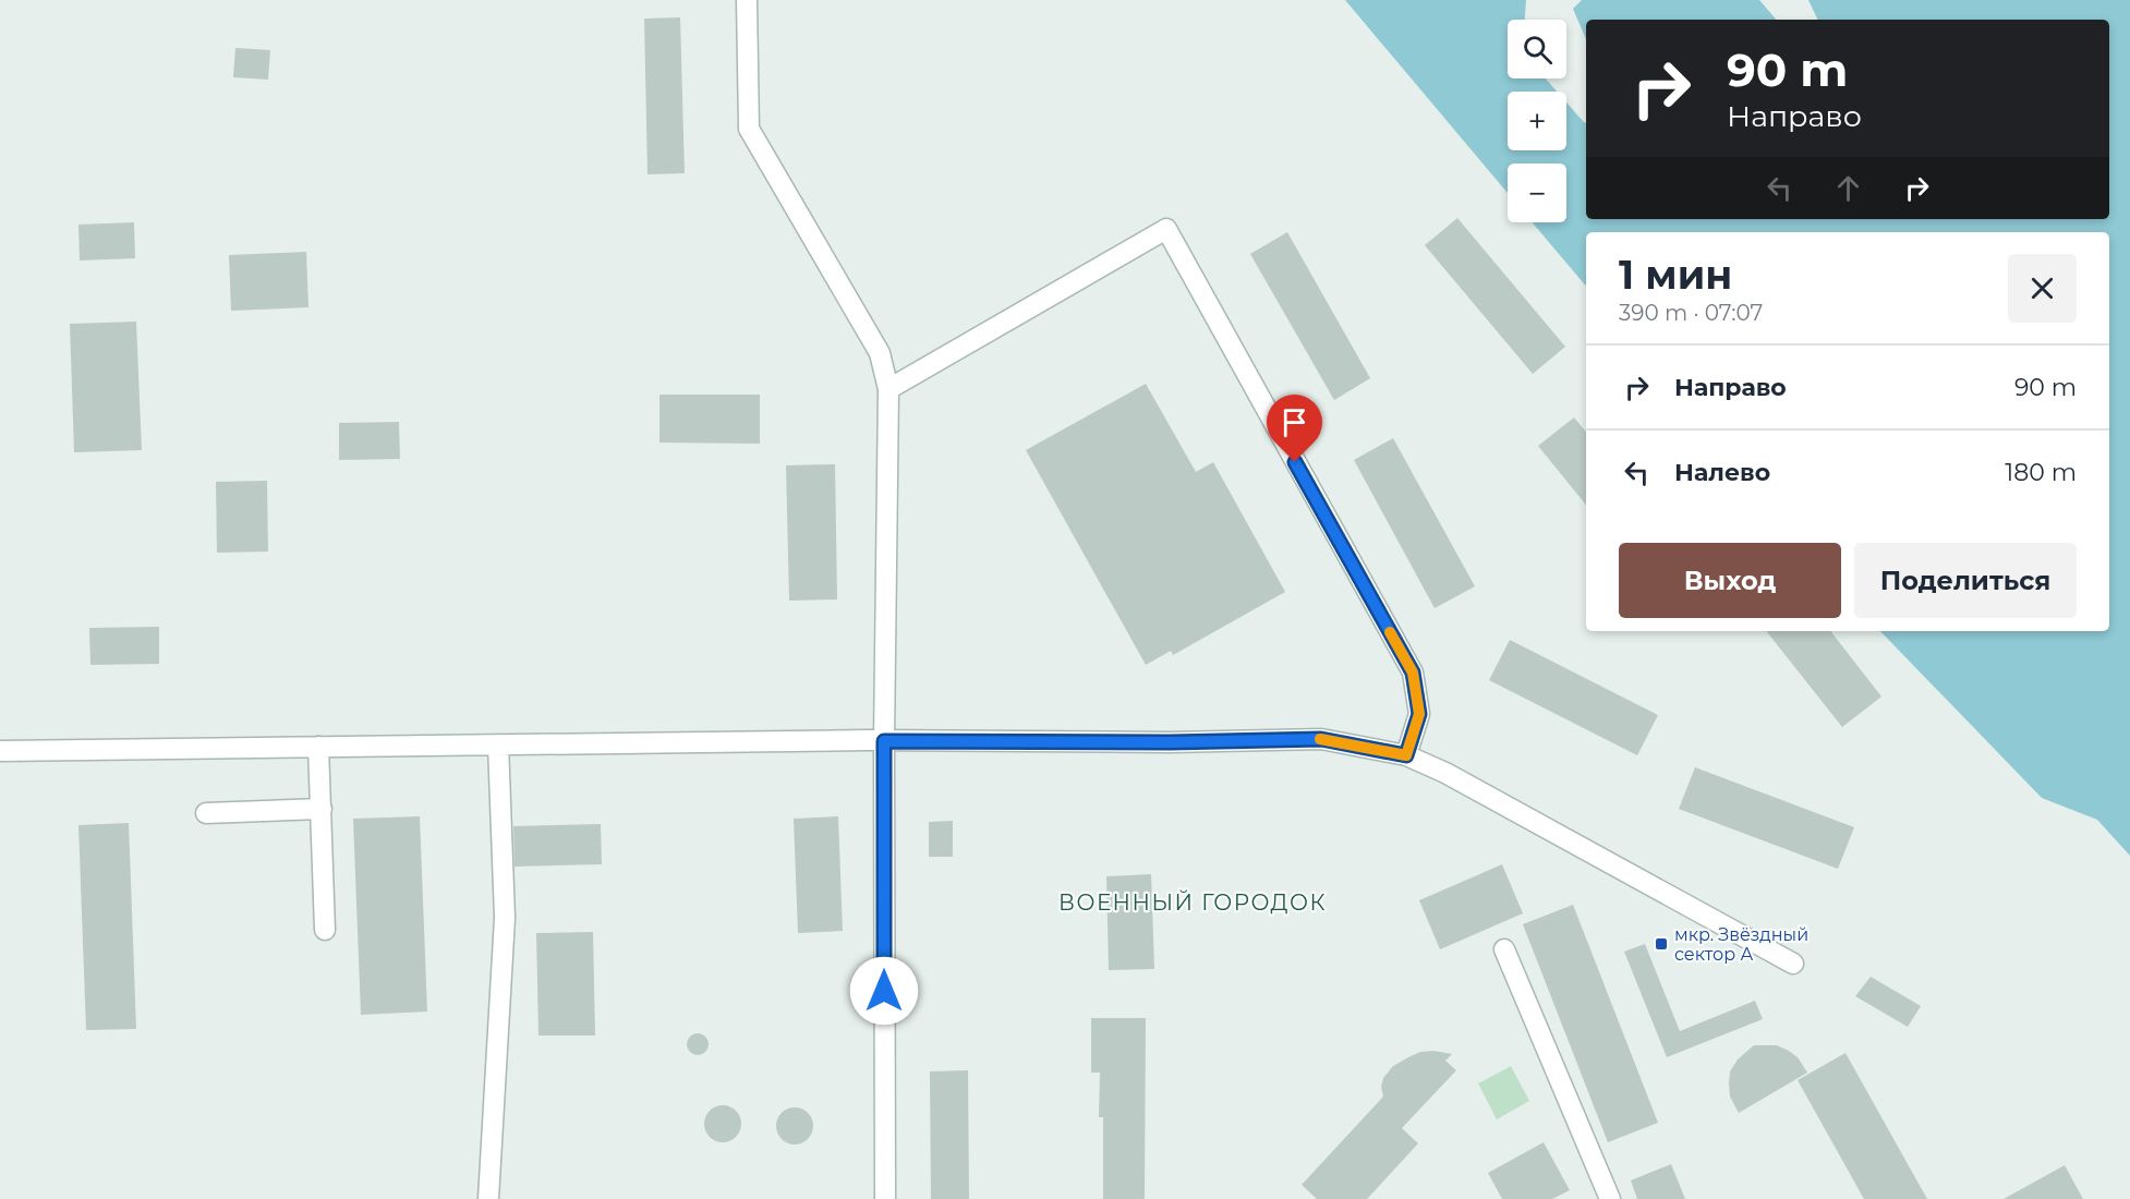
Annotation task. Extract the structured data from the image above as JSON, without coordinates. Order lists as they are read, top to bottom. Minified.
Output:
{"districts":["ВОЕННЫЙ ГОРОДОК"],"places":{"transit":["мкр. Звёздный сектор А"]},"page":{"map_buttons":["+","−"],"turn":["90 m","Направо"],"heading":["1 мин","390 m · 07:07"],"list":[{"name":"Направо","value":"90 m"},{"name":"Налево","value":"180 m"}],"buttons":["Выход","Поделиться"]}}
